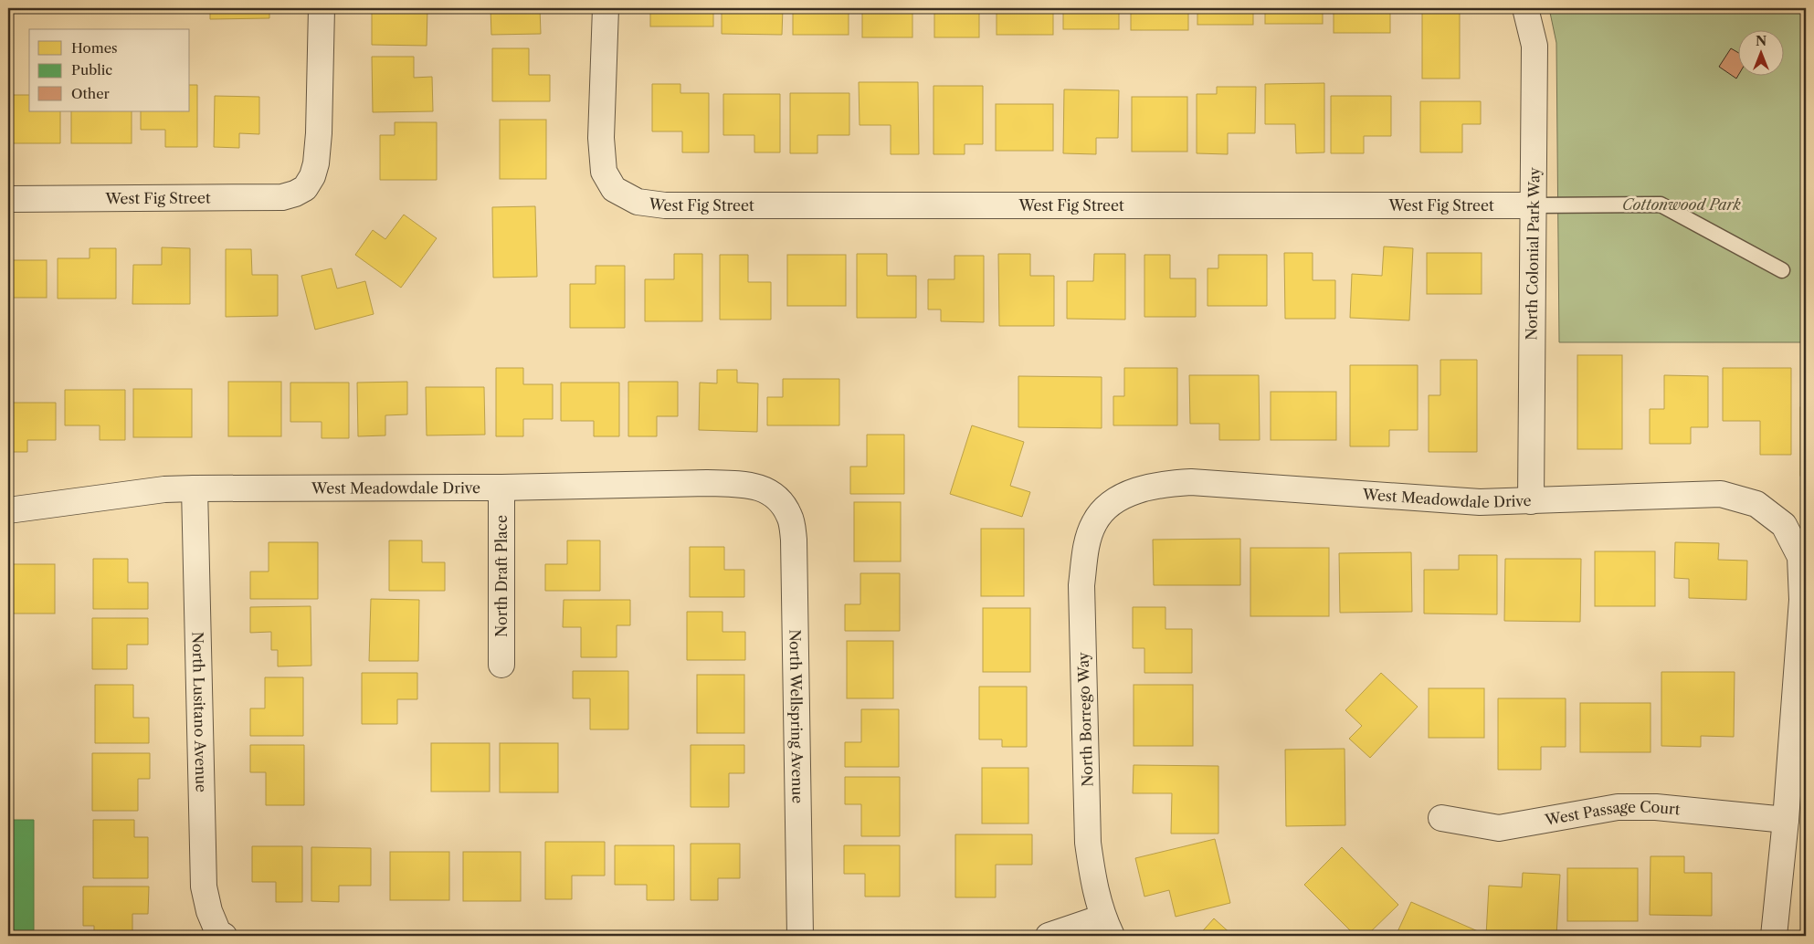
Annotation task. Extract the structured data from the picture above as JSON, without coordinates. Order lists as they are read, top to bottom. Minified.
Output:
{"streets":{"street":["West Fig Street","North Colonial Park Way","West Meadowdale Drive","North Draft Place","North Lusitano Avenue","North Wellspring Avenue","North Borrego Way","West Passage Court"]},"crossings":[["West Fig Street","North Colonial Park Way"],["North Colonial Park Way","West Meadowdale Drive"],["West Meadowdale Drive","North Draft Place"],["West Meadowdale Drive","North Lusitano Avenue"],["West Meadowdale Drive","North Wellspring Avenue"],["West Meadowdale Drive","North Borrego Way"],["West Meadowdale Drive","West Passage Court"]],"parks":["Cottonwood Park"],"legend":["Homes","Public","Other"],"north":"top"}
